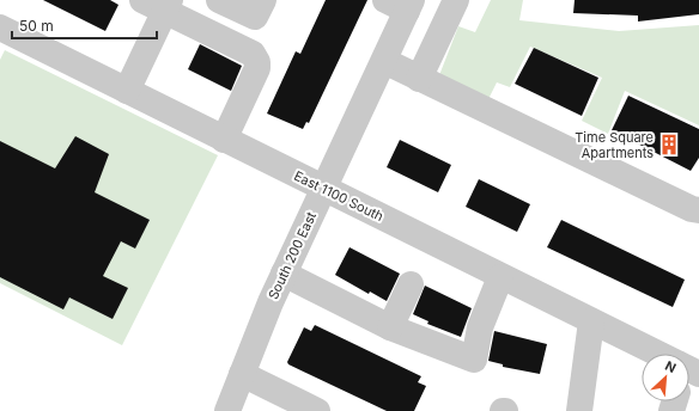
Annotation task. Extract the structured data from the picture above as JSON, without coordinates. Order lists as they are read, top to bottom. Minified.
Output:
{"streets":{"street":["East 1100 South","South 200 East"]},"crossings":[["East 1100 South","South 200 East"]],"places":{"building":["Time Square Apartments"]},"scale_bar":"50 m","north":"top right"}
